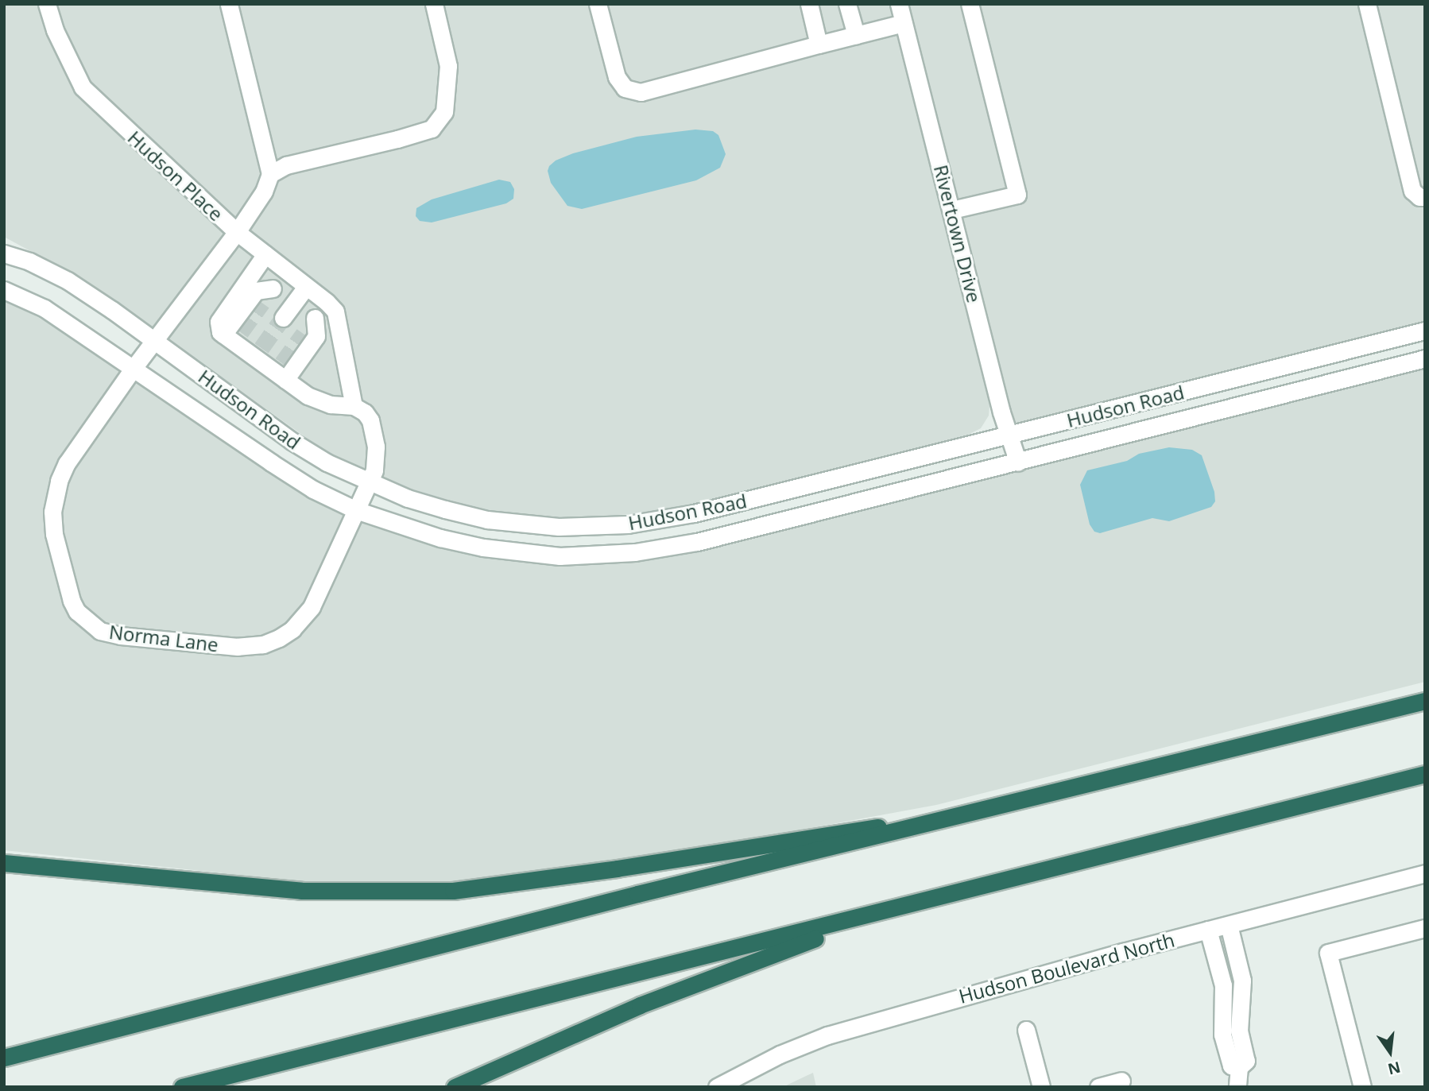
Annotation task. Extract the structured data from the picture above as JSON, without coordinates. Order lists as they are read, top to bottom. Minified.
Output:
{"streets":{"street":["Hudson Place","Rivertown Drive","Hudson Road","Norma Lane","Hudson Boulevard North"]},"crossings":[["Hudson Place","Hudson Road"],["Hudson Place","Norma Lane"],["Rivertown Drive","Hudson Road"],["Hudson Road","Norma Lane"]],"north":"bottom"}
